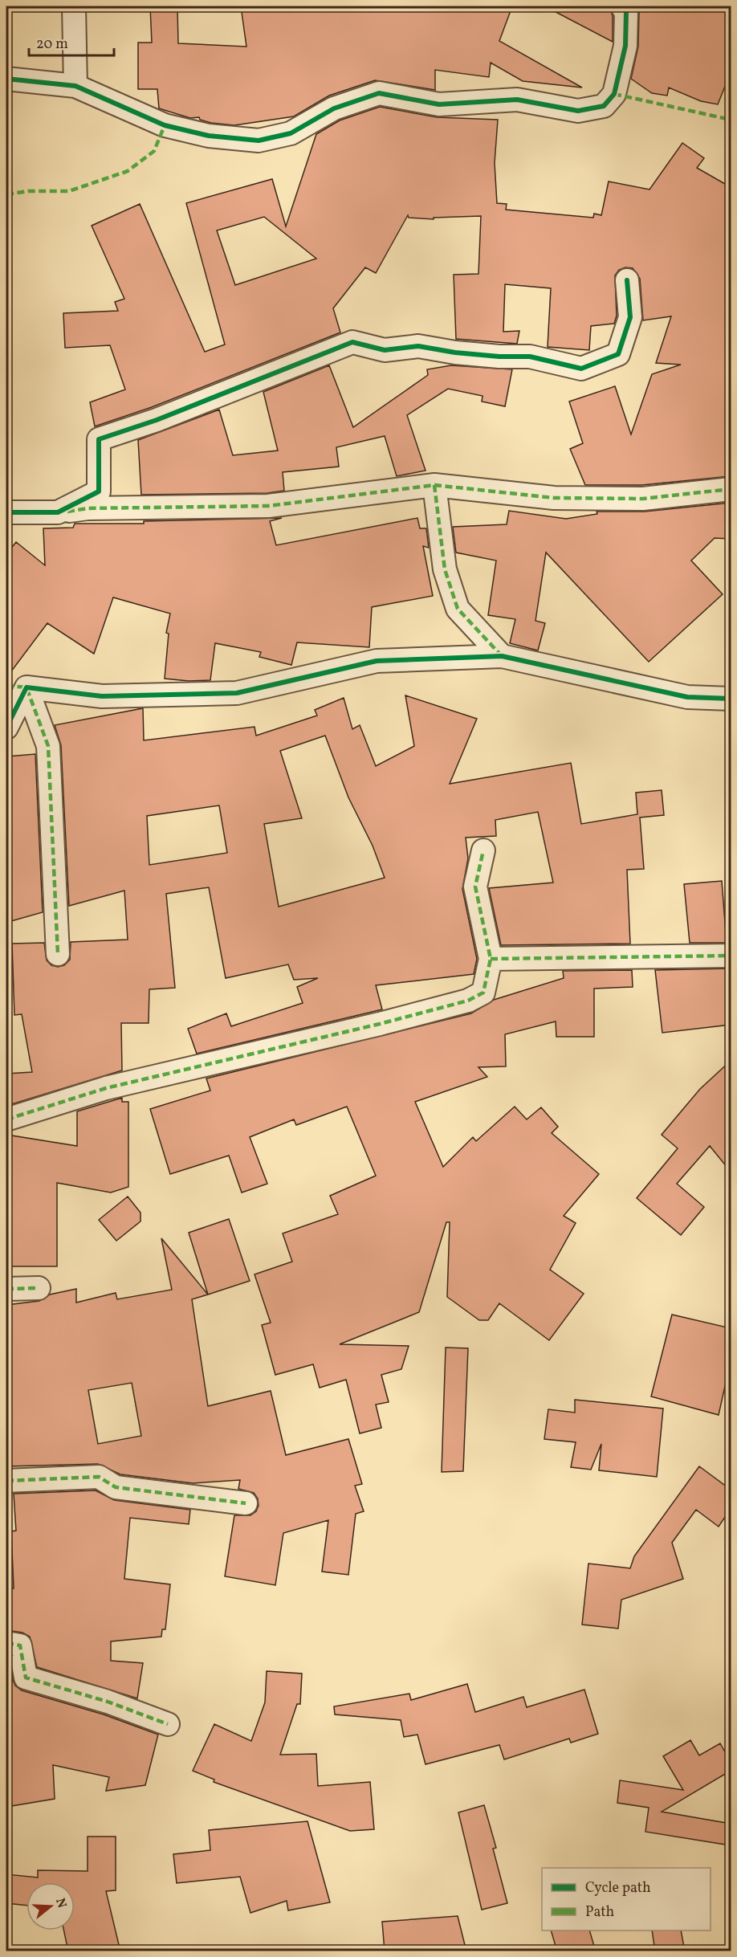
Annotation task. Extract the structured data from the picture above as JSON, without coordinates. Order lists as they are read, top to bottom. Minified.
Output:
{"legend":["Cycle path","Path"],"scale_bar":"20 m","north":"right"}
